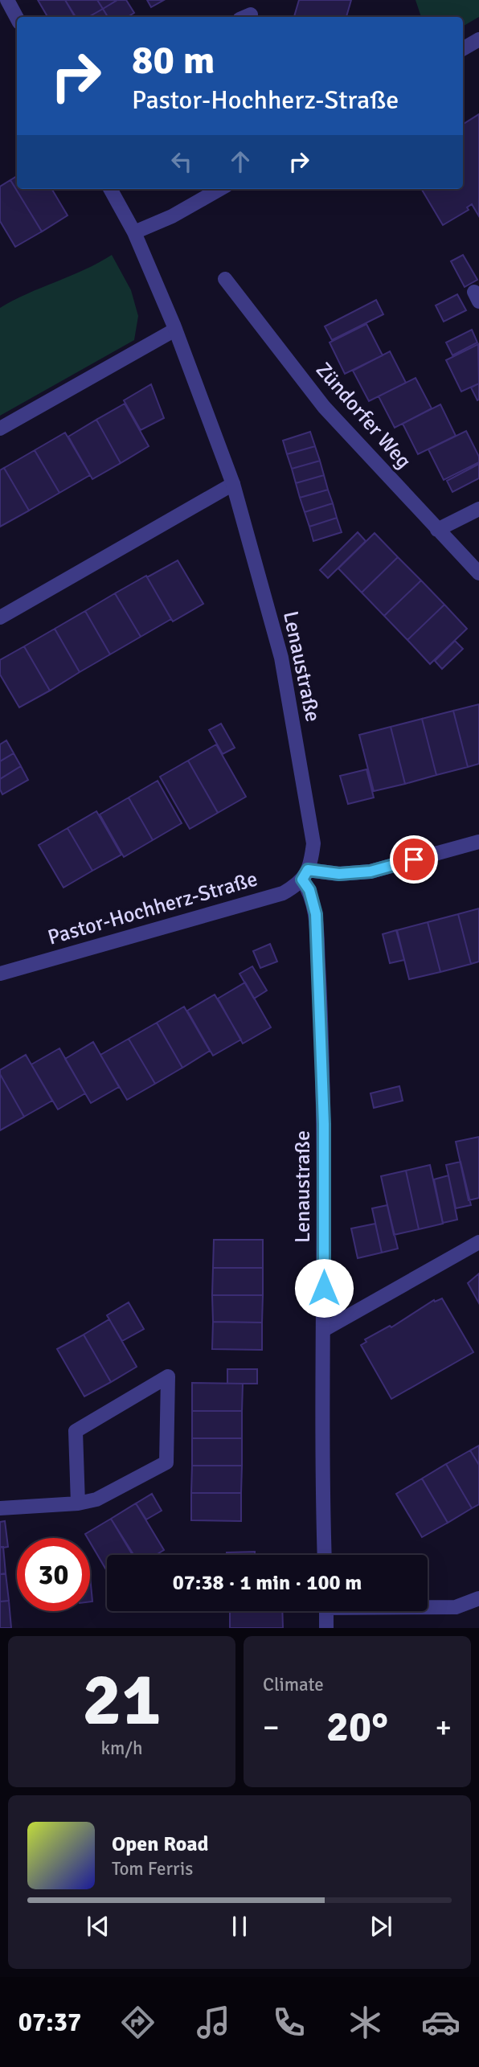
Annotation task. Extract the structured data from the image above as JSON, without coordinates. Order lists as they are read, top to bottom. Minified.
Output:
{"streets":{"street":["Zündorfer Weg","Lenaustraße","Pastor-Hochherz-Straße"]},"crossings":[["Lenaustraße","Pastor-Hochherz-Straße"]],"page":{"turn":["80 m","Pastor-Hochherz-Straße"],"limit":"30","trip":"07:38 · 1 min · 100 m","tile":[["21","km/h"],"Climate"],"heat":["−","20°","+"],"song":["Open Road","Tom Ferris"],"tabs":"07:37"}}
